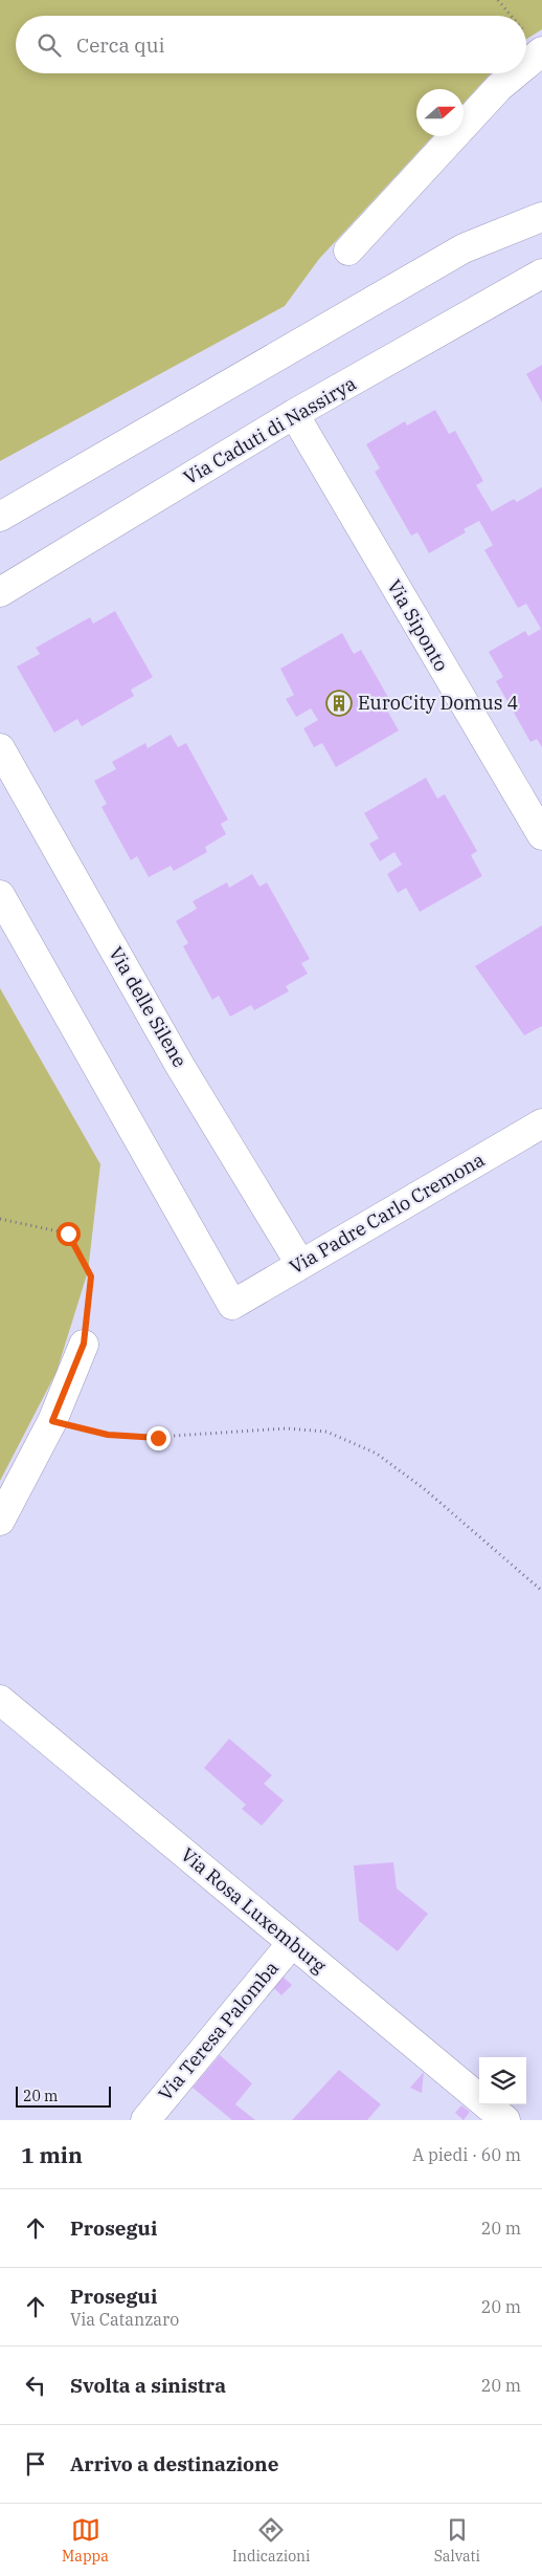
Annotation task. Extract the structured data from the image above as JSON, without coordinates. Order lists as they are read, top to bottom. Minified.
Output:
{"streets":{"street":["Via Caduti di Nassirya","Via Siponto","Via delle Silene","Via Padre Carlo Cremona","Via Rosa Luxemburg","Via Teresa Palomba"]},"crossings":[["Via Caduti di Nassirya","Via Siponto"],["Via delle Silene","Via Padre Carlo Cremona"],["Via Rosa Luxemburg","Via Teresa Palomba"]],"places":{"building":["EuroCity Domus 4"]},"scale_bar":"20 m","north":"right","page":{"search":"Cerca qui","scale":"20 m","heading":["1 min","A piedi · 60 m"],"list":[["Prosegui","20 m"],["Prosegui","Via Catanzaro","20 m"],["Svolta a sinistra","20 m"],"Arrivo a destinazione"],"nav":["Mappa","Indicazioni","Salvati"]}}
